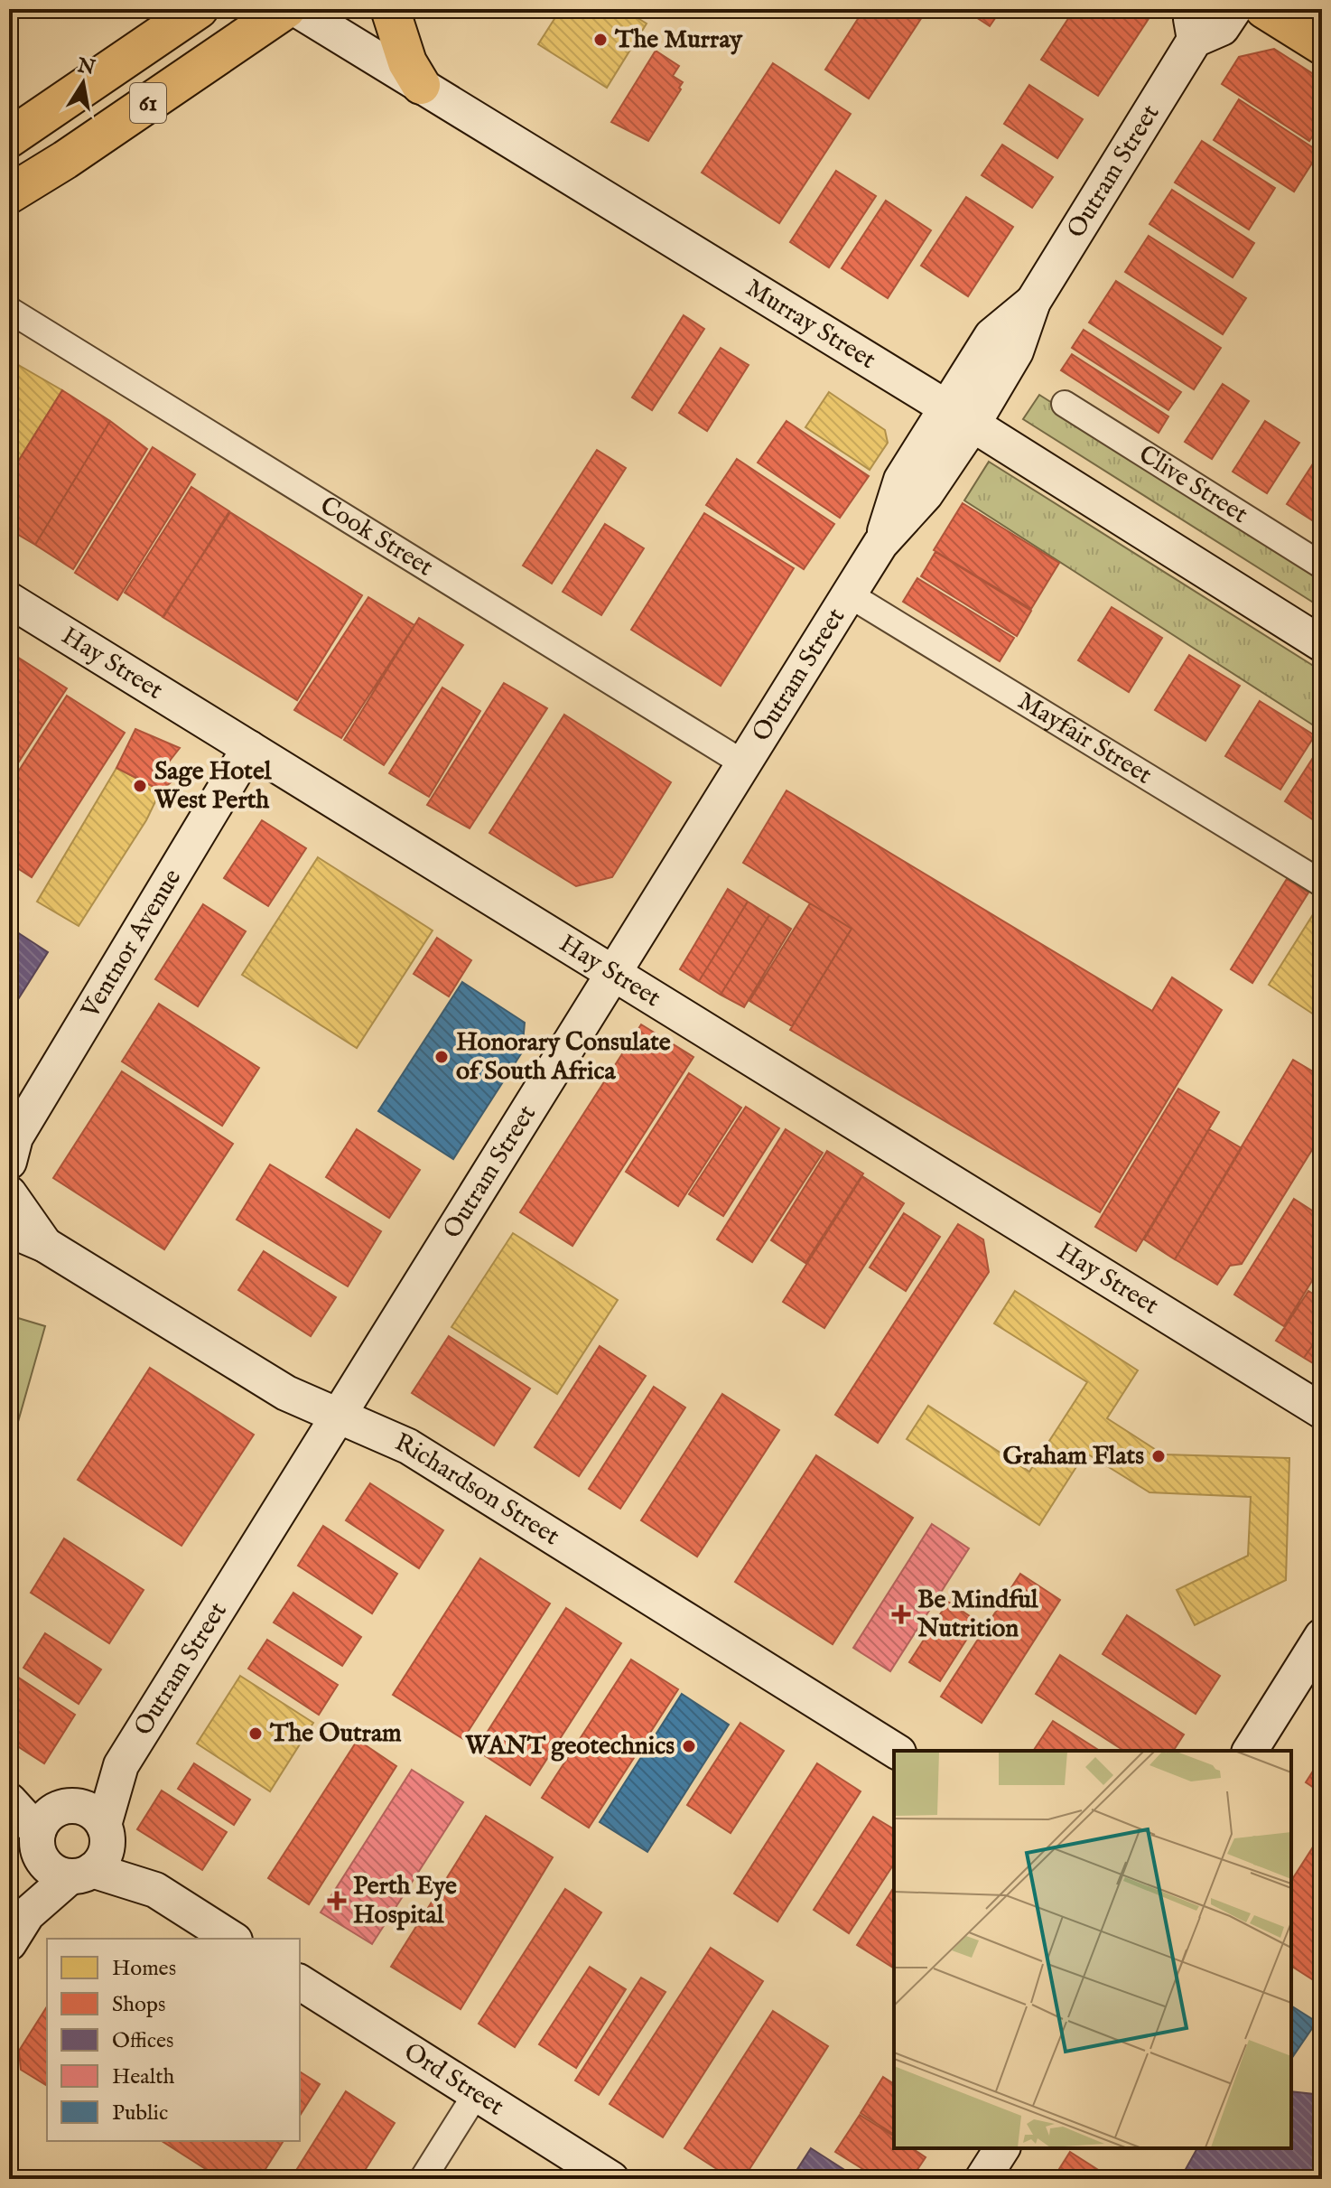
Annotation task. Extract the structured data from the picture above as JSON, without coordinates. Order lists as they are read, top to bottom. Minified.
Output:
{"streets":{"main road":["61"],"street":["Outram Street","Murray Street","Clive Street","Cook Street","Hay Street","Mayfair Street","Ventnor Avenue","Richardson Street","Ord Street"]},"crossings":[["Outram Street","Murray Street"],["Outram Street","Cook Street"],["Outram Street","Hay Street"],["Outram Street","Mayfair Street"],["Outram Street","Richardson Street"],["Hay Street","Ventnor Avenue"]],"places":{"other":["The Murray","Sage Hotel West Perth","Honorary Consulate of South Africa","Graham Flats","The Outram","WANT geotechnics"],"health":["Be Mindful Nutrition","Perth Eye Hospital"]},"legend":["Homes","Shops","Offices","Health","Public"],"north":"top"}
